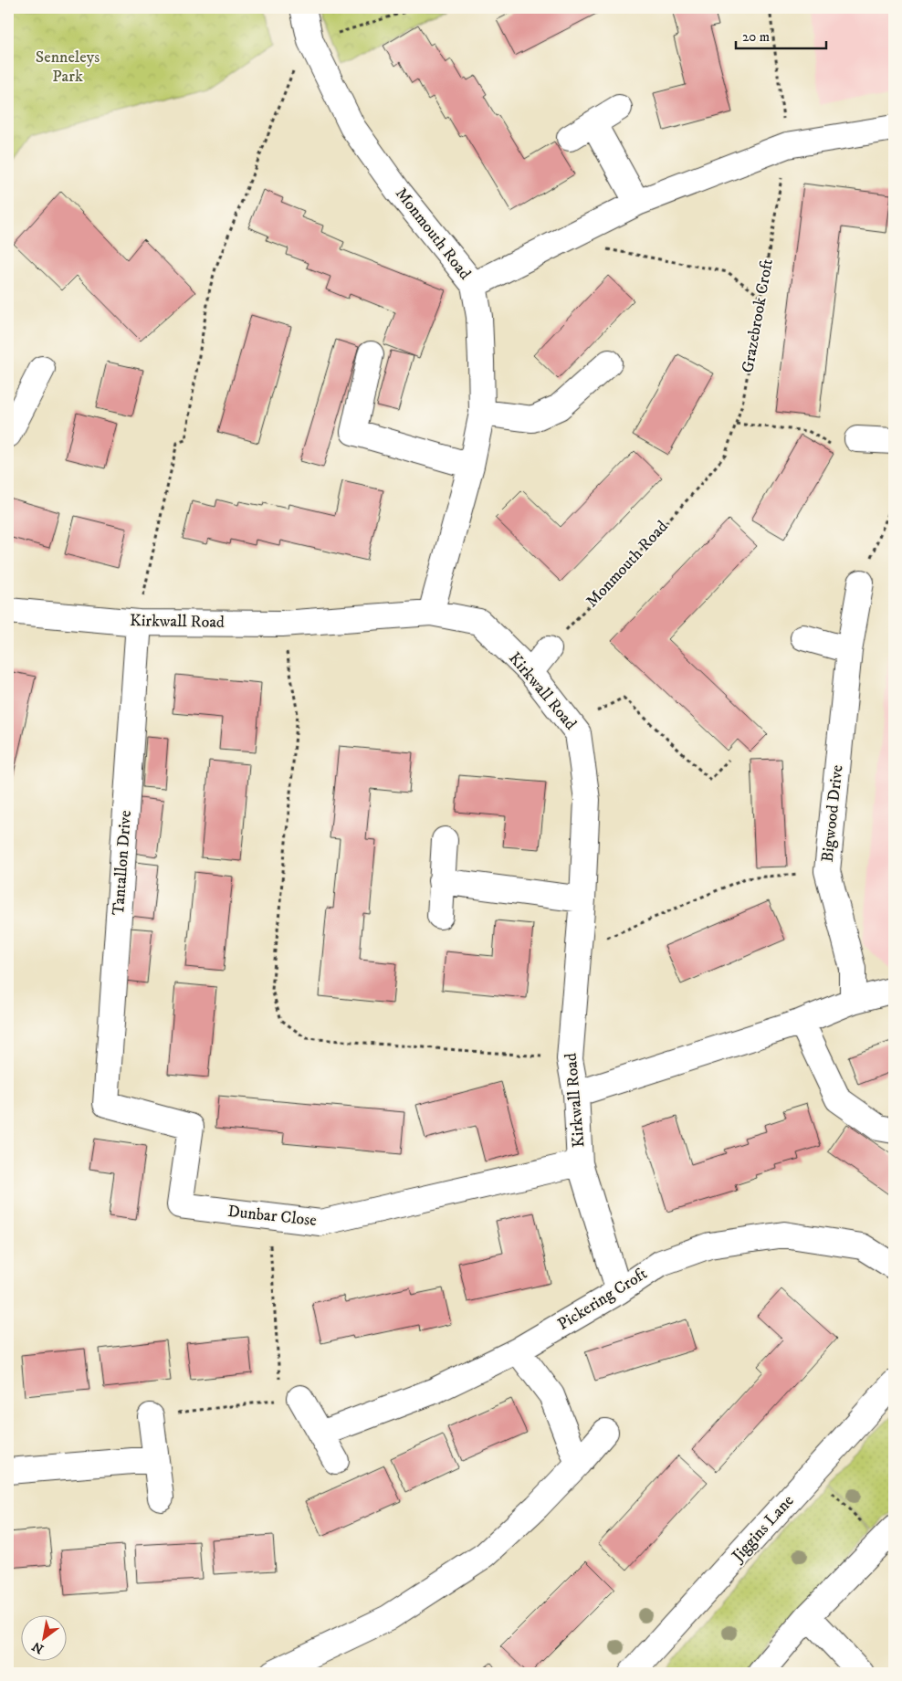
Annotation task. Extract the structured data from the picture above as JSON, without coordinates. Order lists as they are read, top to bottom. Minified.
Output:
{"streets":{"street":["Monmouth Road","Kirkwall Road","Bigwood Drive","Tantallon Drive","Dunbar Close","Pickering Croft","Jiggins Lane"],"path":["Grazebrook Croft"]},"crossings":[["Monmouth Road","Grazebrook Croft"],["Monmouth Road","Kirkwall Road"],["Kirkwall Road","Tantallon Drive"],["Kirkwall Road","Dunbar Close"],["Kirkwall Road","Pickering Croft"],["Tantallon Drive","Dunbar Close"]],"parks":["Senneleys Park"],"scale_bar":"20 m","north":"bottom left"}
